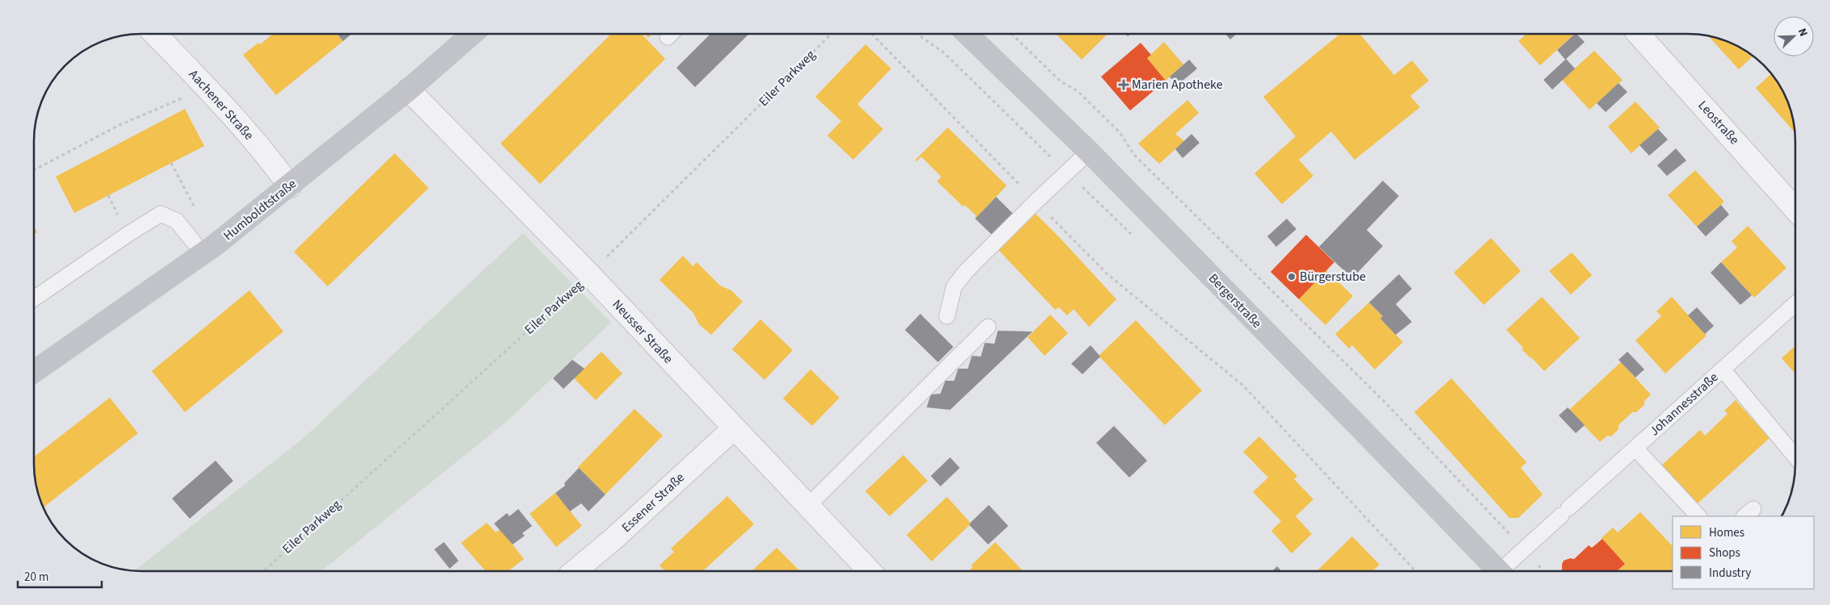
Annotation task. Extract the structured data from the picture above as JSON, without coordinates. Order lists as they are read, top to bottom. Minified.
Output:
{"streets":{"street":["Aachener Straße","Leostraße","Humboldtstraße","Bergerstraße","Neusser Straße","Essener Straße"],"lane":["Johannesstraße"],"path":["Eiler Parkweg"]},"crossings":[["Eiler Parkweg","Neusser Straße"],["Aachener Straße","Humboldtstraße"],["Humboldtstraße","Neusser Straße"],["Neusser Straße","Essener Straße"]],"places":{"health":["Marien Apotheke"],"other":["Bürgerstube"]},"legend":["Homes","Shops","Industry"],"scale_bar":"20 m","north":"top right"}
